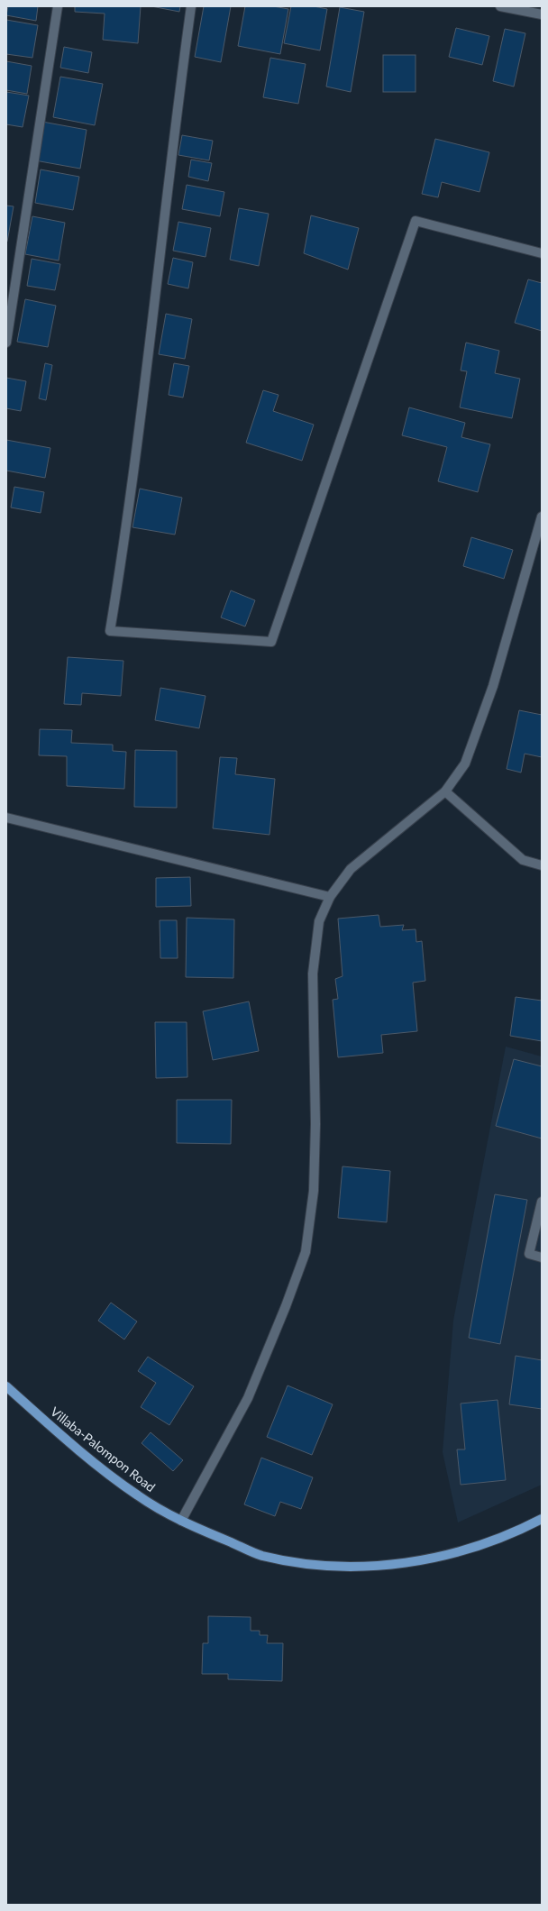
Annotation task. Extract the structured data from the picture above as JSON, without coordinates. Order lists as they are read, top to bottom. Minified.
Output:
{"streets":{"main road":["Villaba-Palompon Road"]}}
